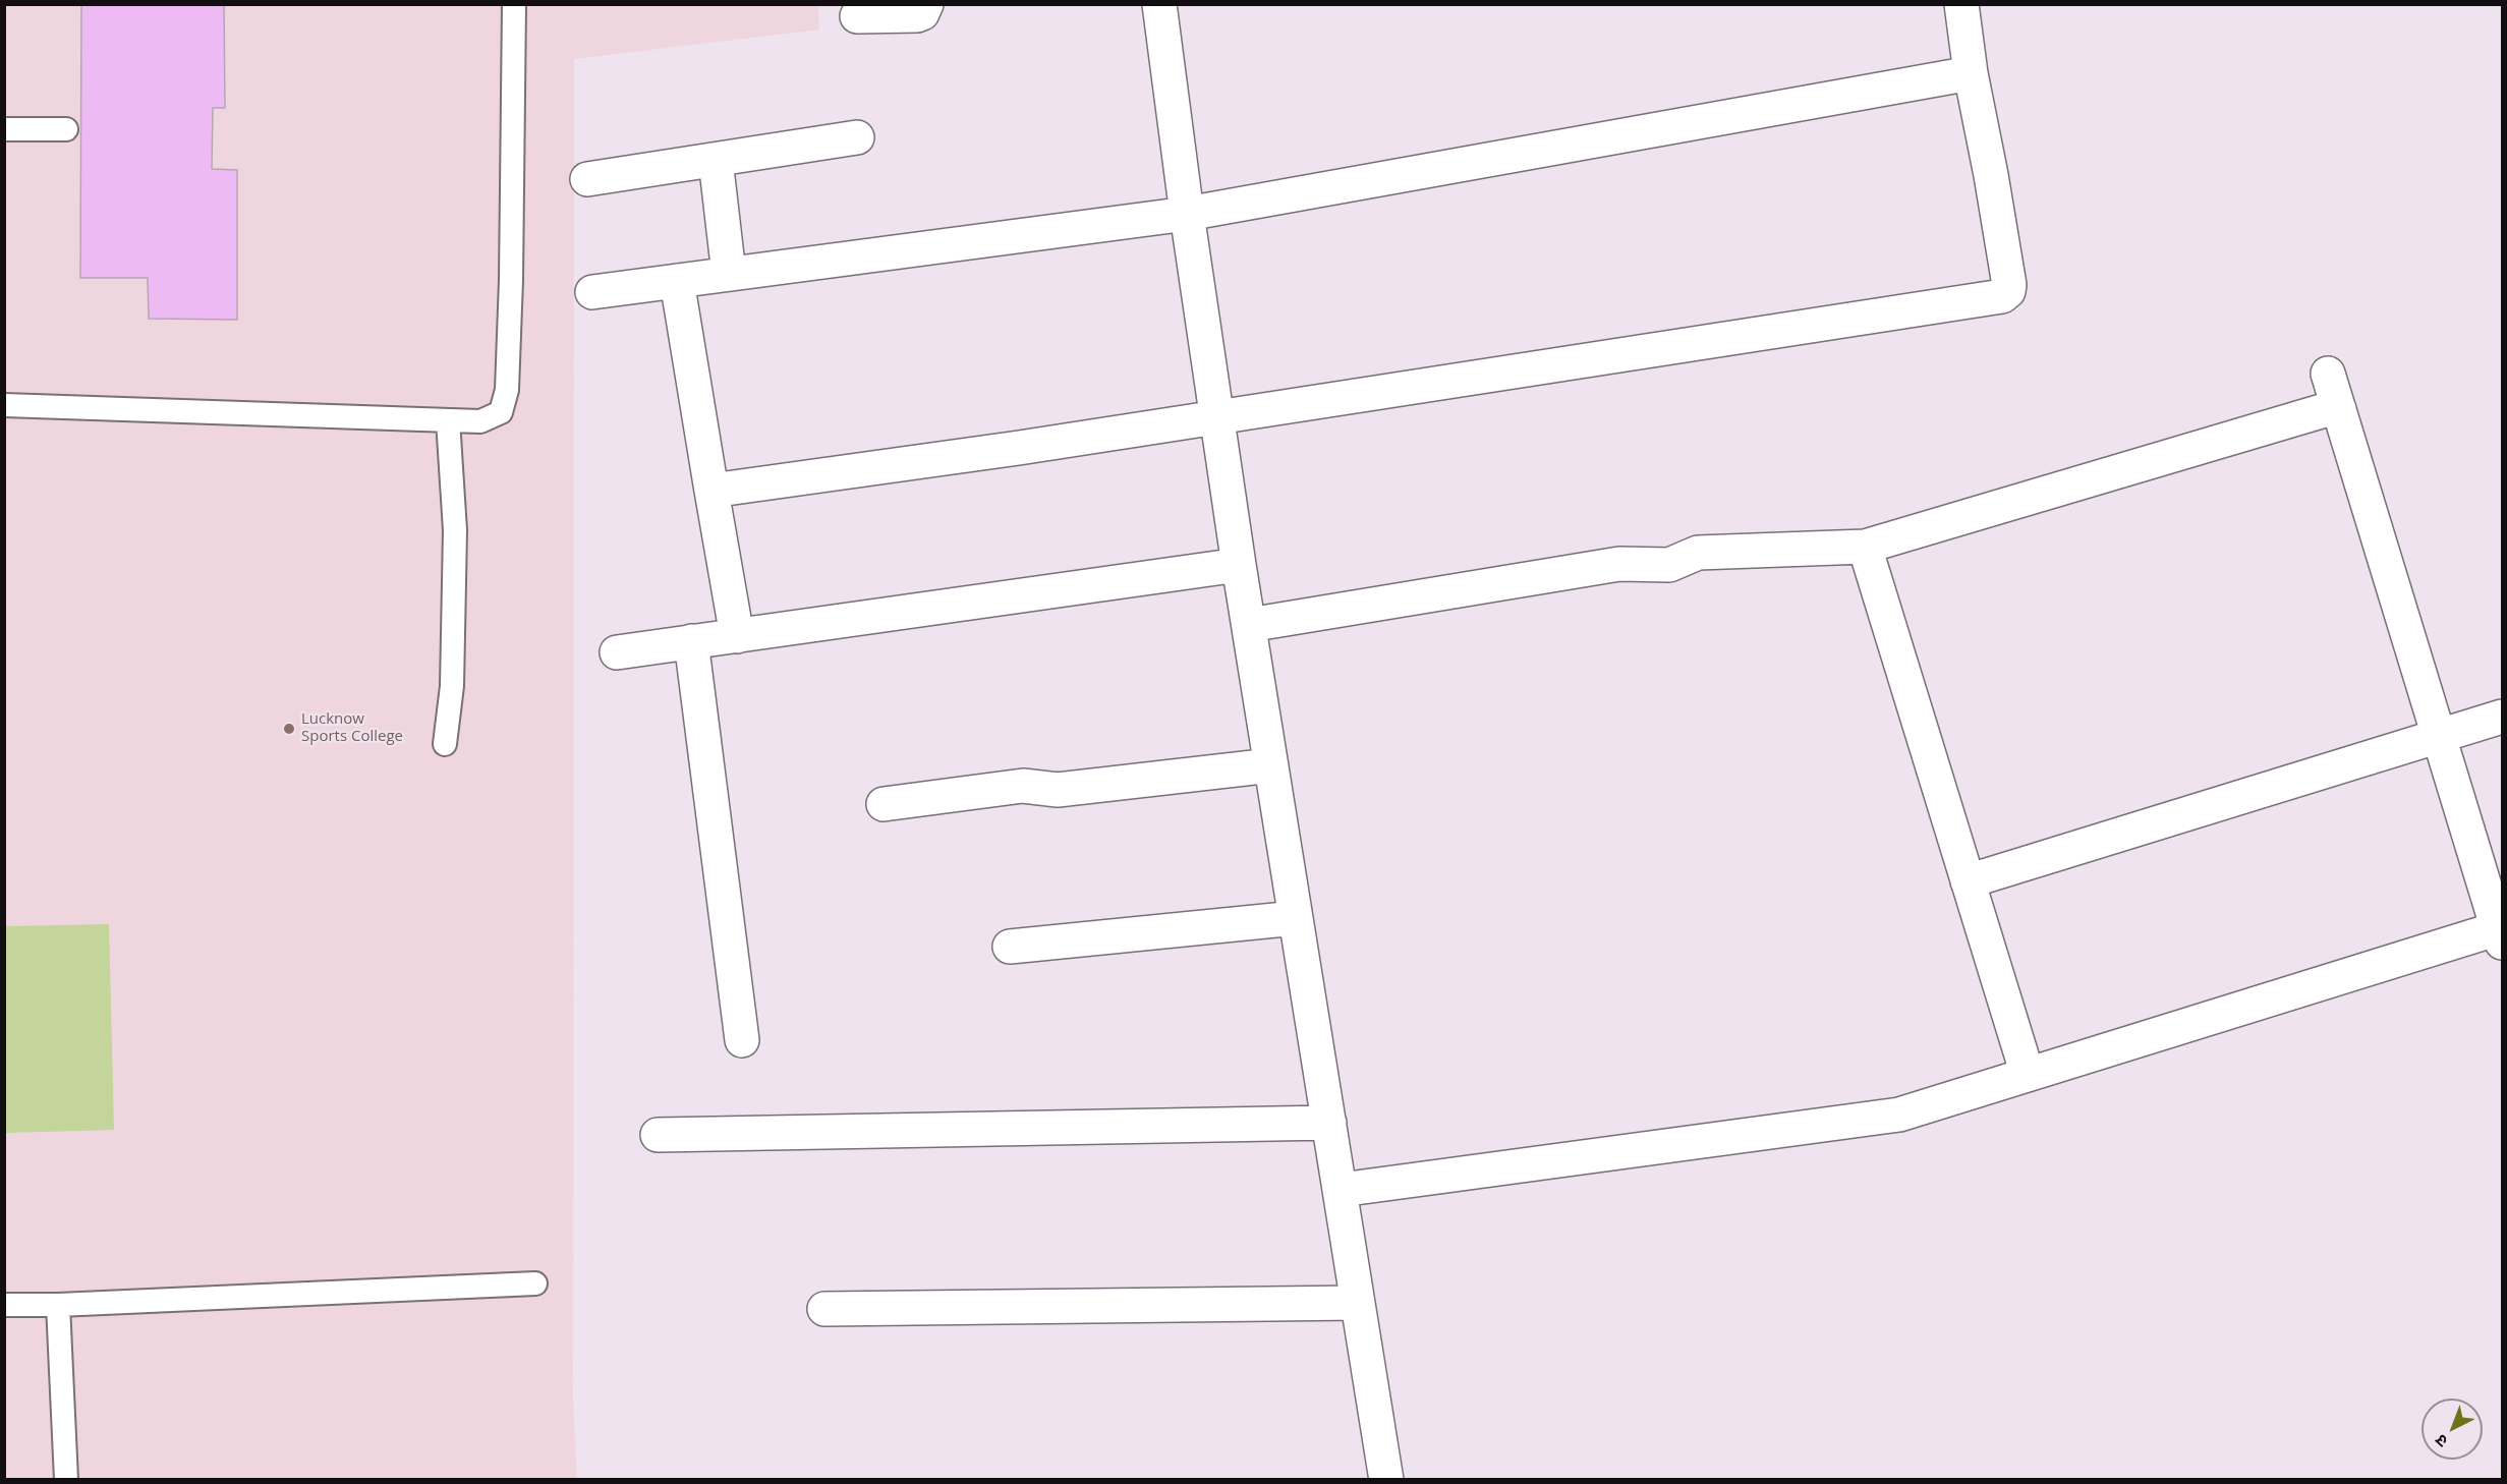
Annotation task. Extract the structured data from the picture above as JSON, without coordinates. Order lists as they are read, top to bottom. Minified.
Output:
{"places":["Lucknow Sports College"],"north":"bottom left"}
